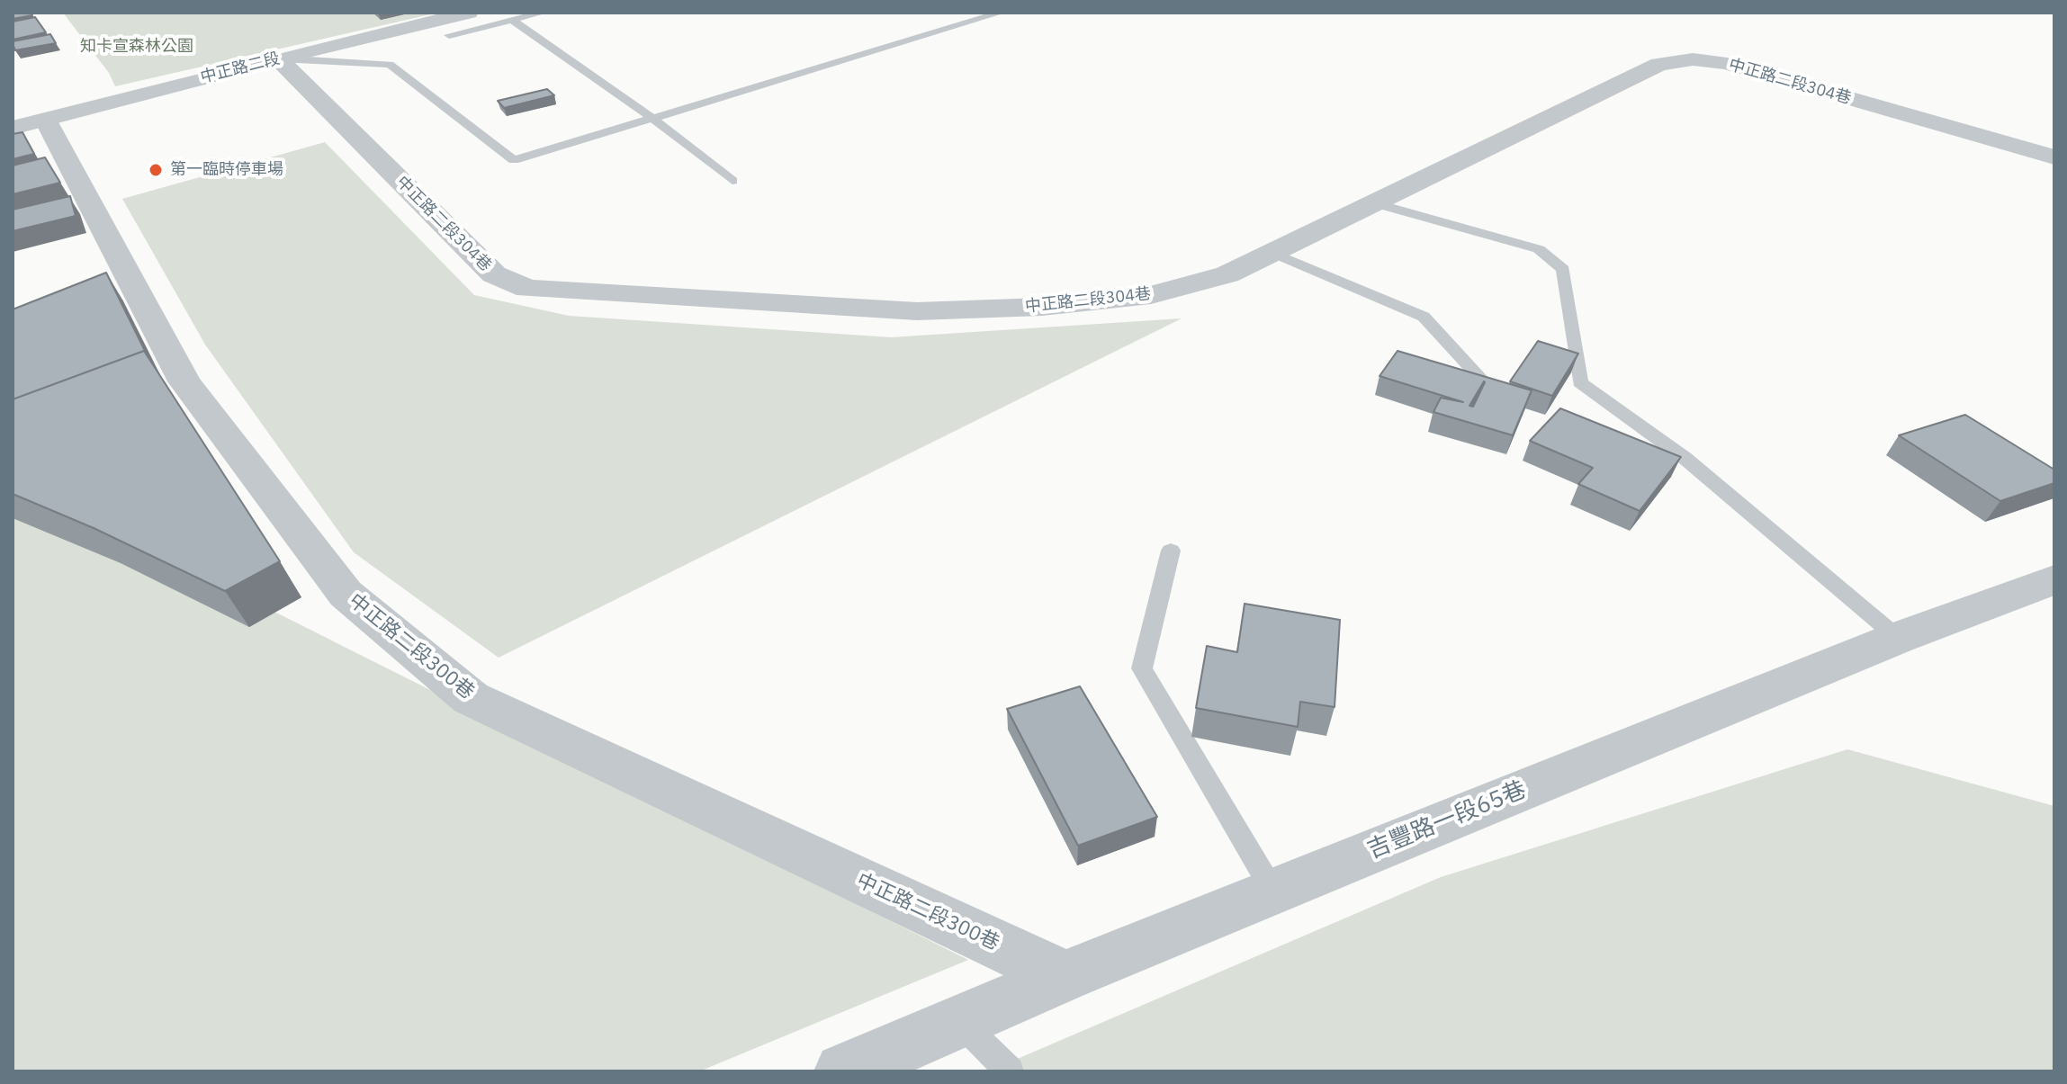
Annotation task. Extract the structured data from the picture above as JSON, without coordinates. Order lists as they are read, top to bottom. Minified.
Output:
{"streets":{"street":["中正路二段","中正路二段304巷","中正路二段300巷","吉豐路一段65巷"]},"crossings":[["中正路二段","中正路二段304巷"],["中正路二段","中正路二段300巷"],["中正路二段300巷","吉豐路一段65巷"]],"parks":["知卡宣森林公園"],"places":["第一臨時停車場"]}
